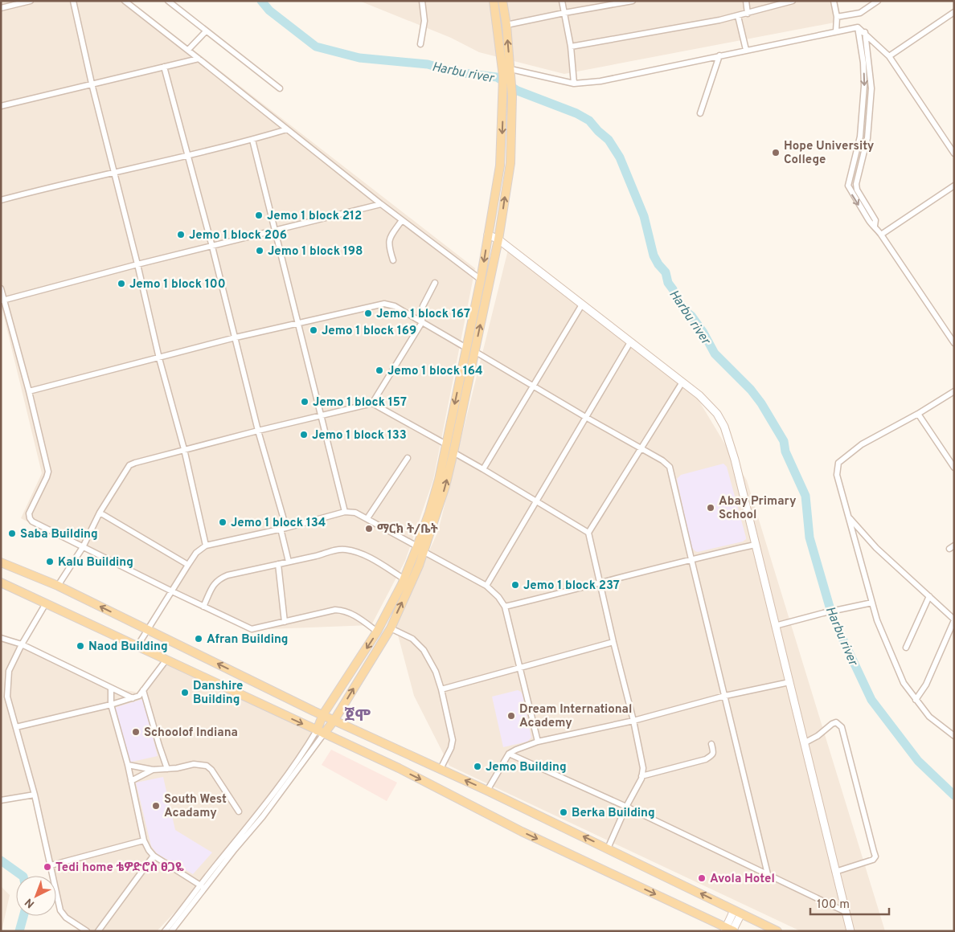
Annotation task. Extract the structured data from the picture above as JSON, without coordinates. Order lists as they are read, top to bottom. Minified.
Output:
{"districts":["ጀሞ"],"water":["Harbu river"],"places":["Hope University College","Jemo 1 block 212","Jemo 1 block 206","Jemo 1 block 198","Jemo 1 block 100","Jemo 1 block 167","Jemo 1 block 169","Jemo 1 block 164","Jemo 1 block 157","Jemo 1 block 133","Abay Primary School","Jemo 1 block 134","ማርክ ት/ቤት","Saba Building","Kalu Building","Jemo 1 block 237","Afran Building","Naod Building","Danshire Building","Dream International Academy","Schoolof Indiana","Jemo Building","South West Acadamy","Berka Building","Tedi home ቴዎድሮስ ፀጋዬ","Avola Hotel"],"scale_bar":"100 m","north":"bottom left"}
